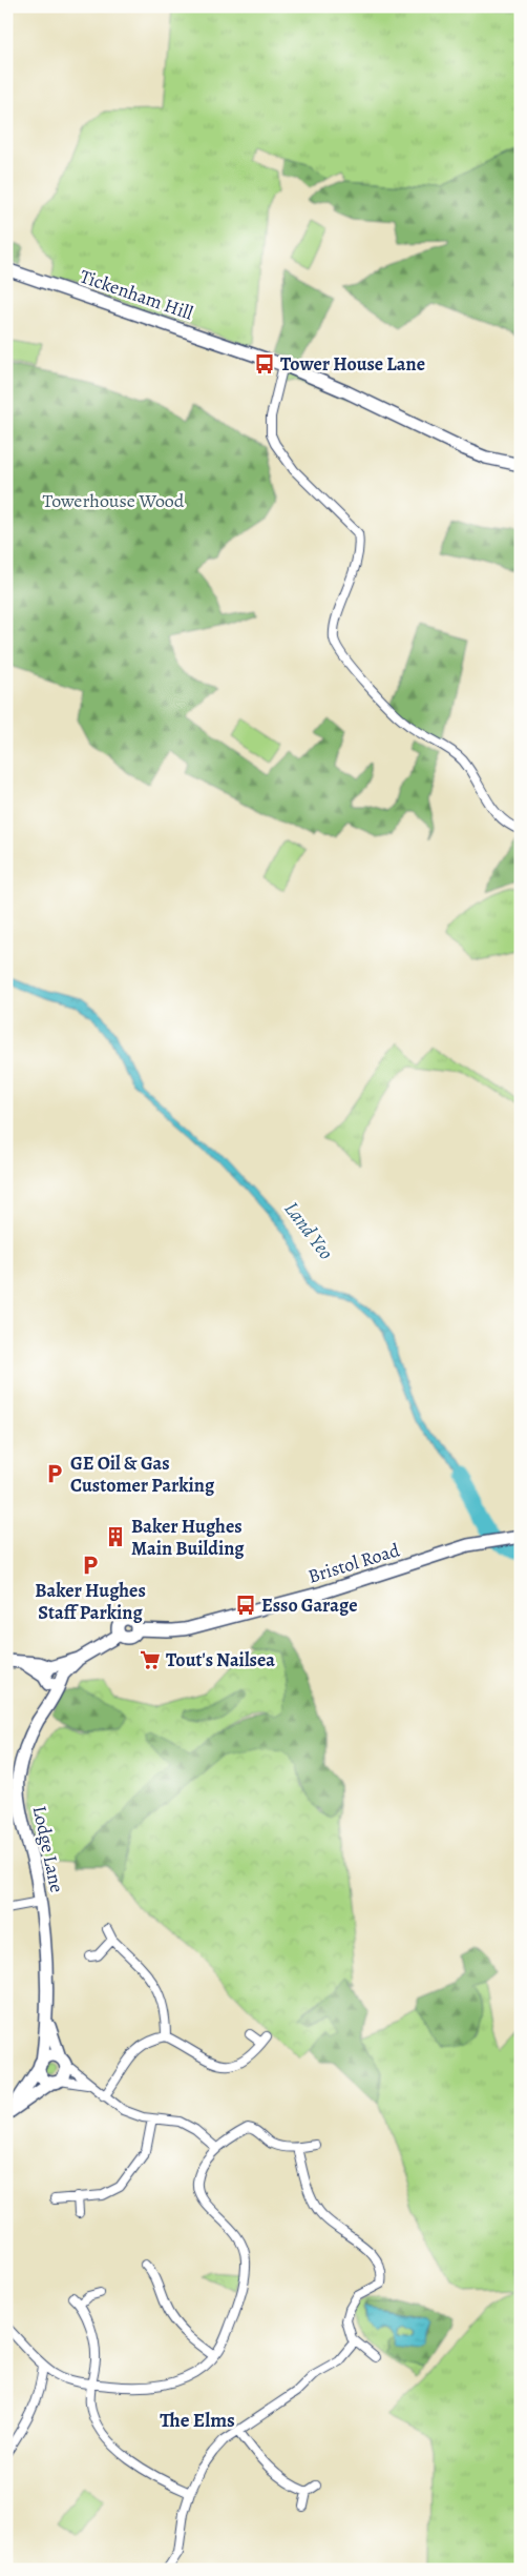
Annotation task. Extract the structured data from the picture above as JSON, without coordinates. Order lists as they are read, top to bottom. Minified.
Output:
{"streets":{"main road":["Tickenham Hill","Bristol Road","Lodge Lane"]},"crossings":[["Bristol Road","Lodge Lane"]],"districts":["The Elms"],"water":["Land Yeo"],"parks":["Towerhouse Wood"],"places":{"bus stop":["Tower House Lane","Esso Garage"],"parking":["GE Oil & Gas Customer Parking","Baker Hughes Staff Parking"],"building":["Baker Hughes Main Building"],"supermarket":["Tout's Nailsea"]}}
